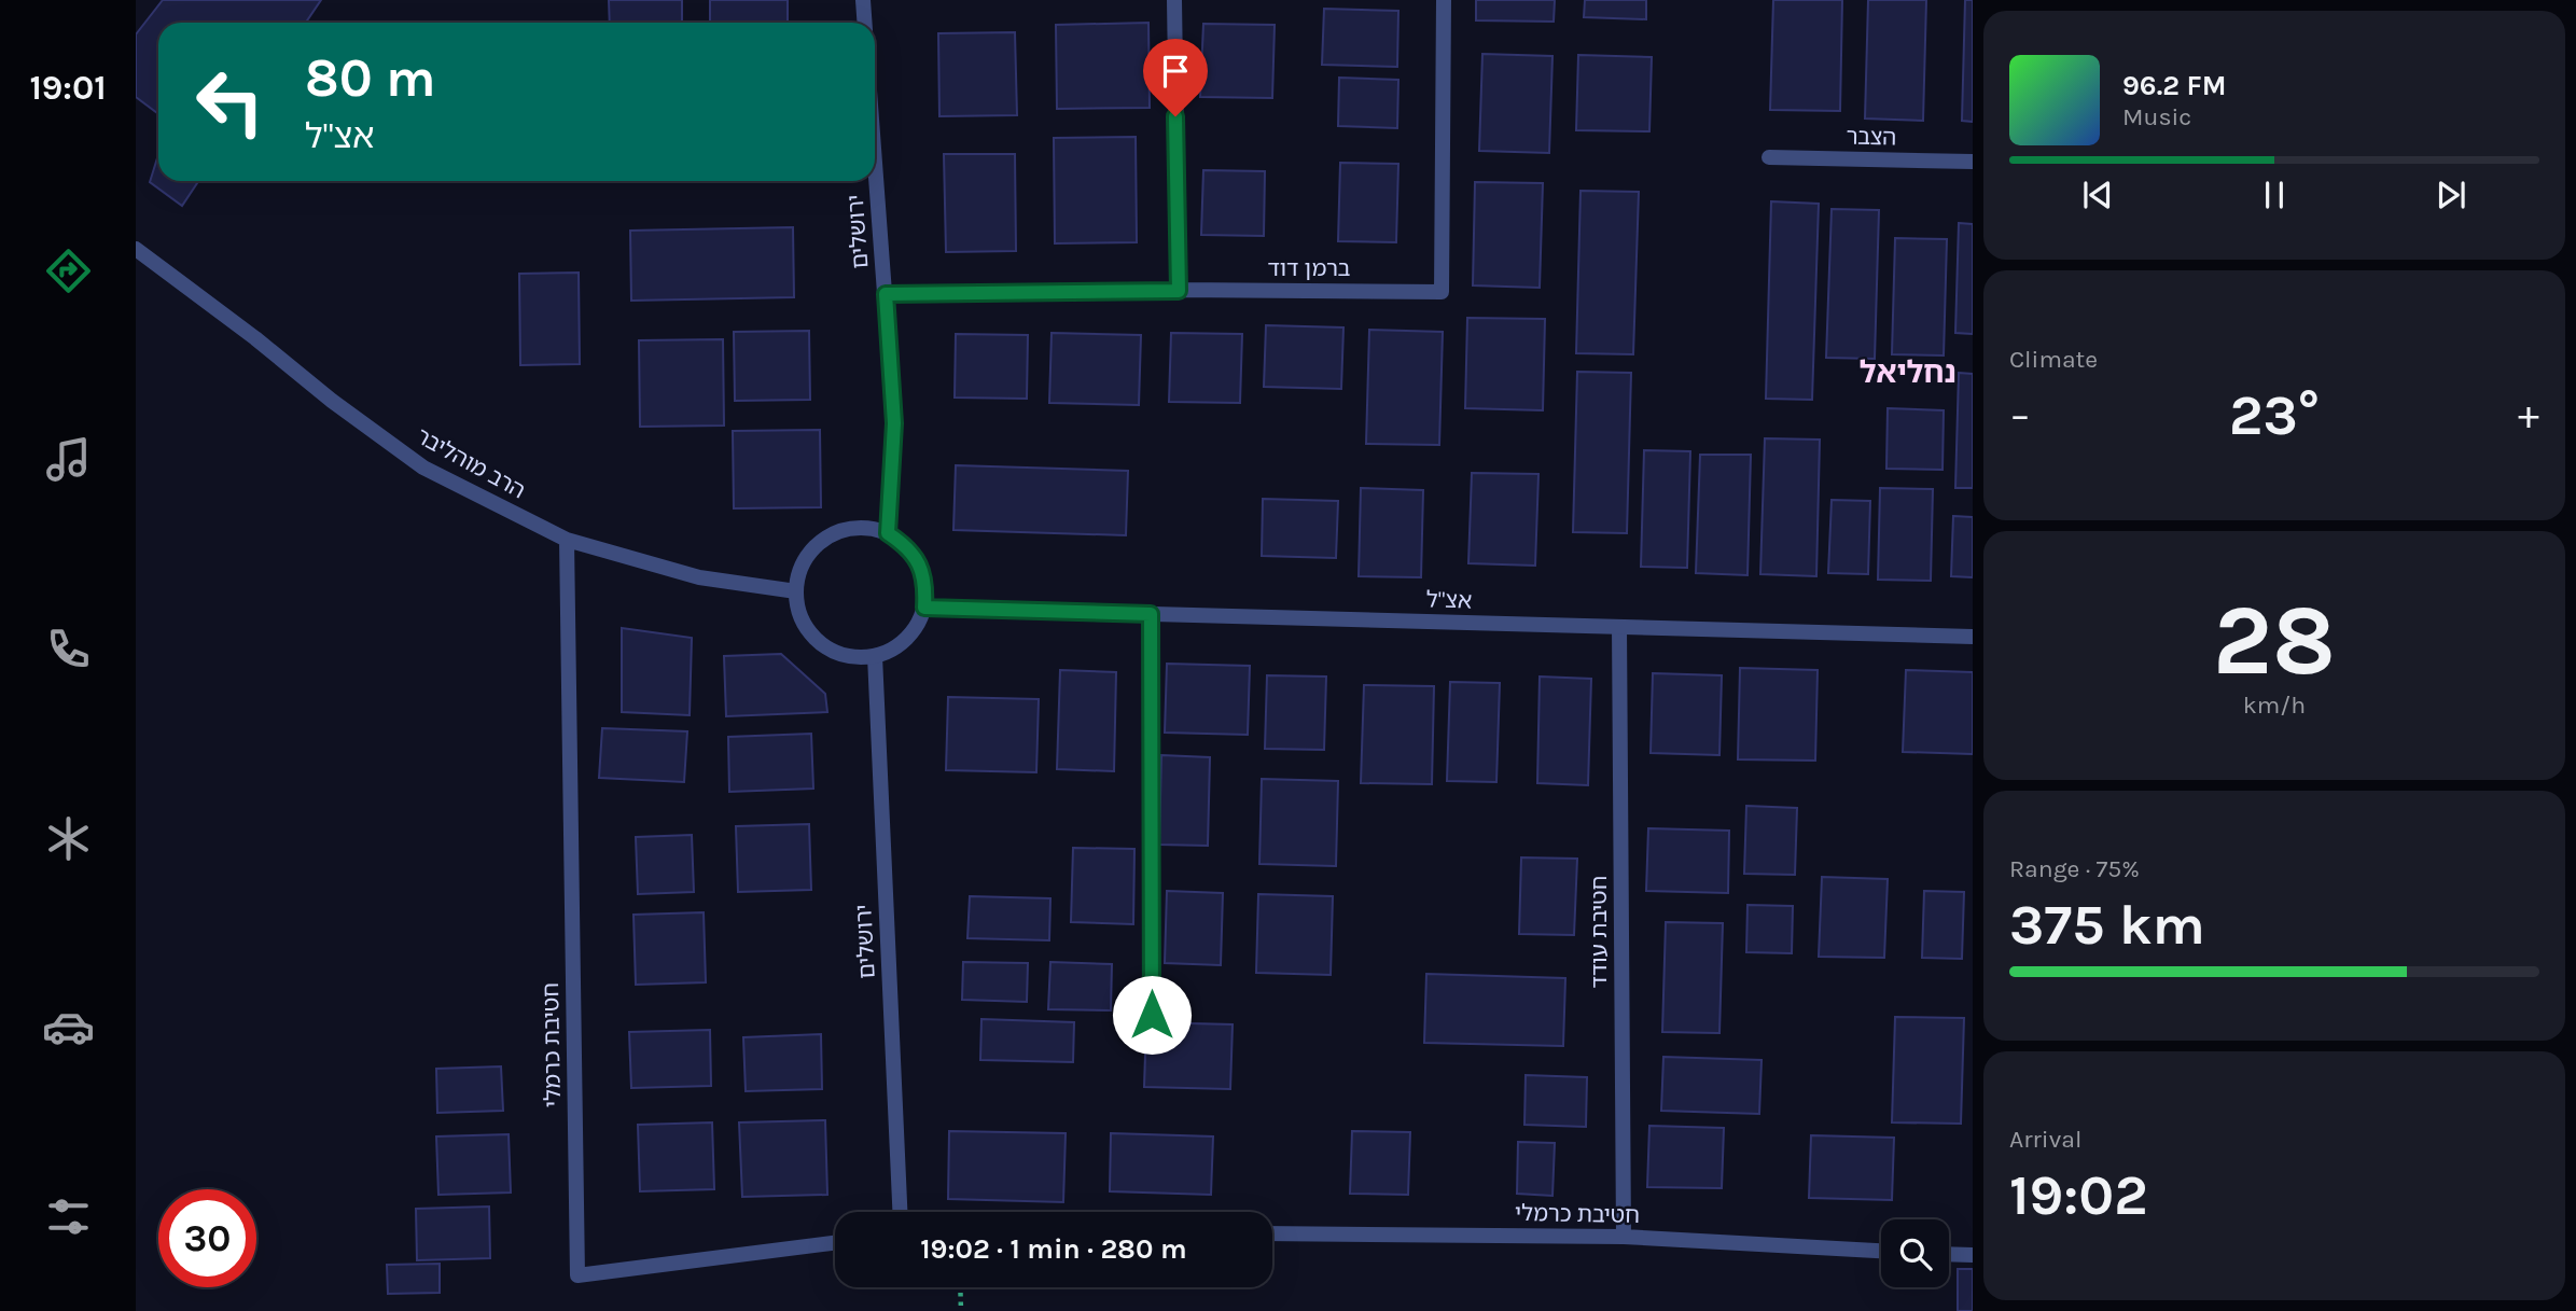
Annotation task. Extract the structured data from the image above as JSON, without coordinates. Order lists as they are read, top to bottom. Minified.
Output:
{"streets":{"street":["הצבר","ירושלים","ברמן דוד","הרב מוהליבר","אצ\"ל","חטיבת עודד","חטיבת כרמלי"]},"crossings":[["ירושלים","ברמן דוד"],["ירושלים","הרב מוהליבר"],["ירושלים","אצ\"ל"],["הרב מוהליבר","אצ\"ל"],["הרב מוהליבר","חטיבת כרמלי"],["אצ\"ל","חטיבת עודד"],["חטיבת עודד","חטיבת כרמלי"]],"districts":["נחליאל"],"page":{"tabs":"19:01","turn":["80 m","אצ\"ל"],"song":["96.2 FM","Music"],"tile":["Climate",["28","km/h"],["Range · 75%","375 km"],["Arrival","19:02"]],"heat":["−","23°","+"],"limit":"30","trip":"19:02 · 1 min · 280 m"}}
